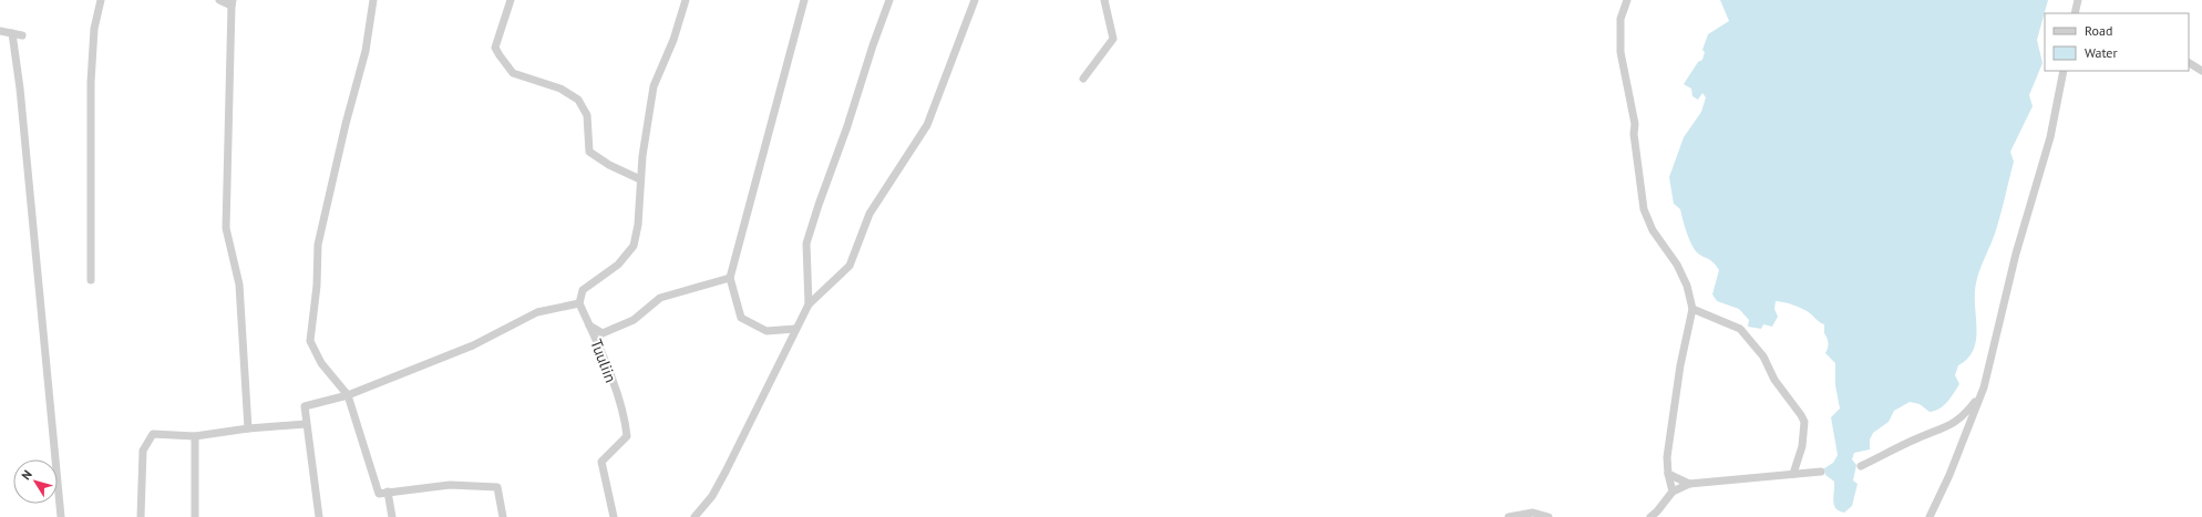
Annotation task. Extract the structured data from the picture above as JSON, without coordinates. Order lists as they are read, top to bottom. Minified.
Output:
{"streets":{"street":["Tuuliin"]},"legend":["Road","Water"],"north":"top left"}
